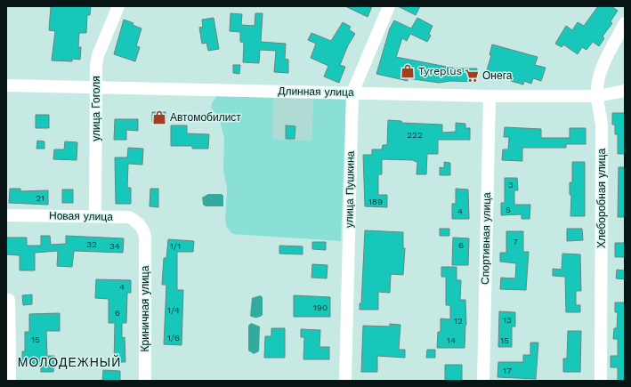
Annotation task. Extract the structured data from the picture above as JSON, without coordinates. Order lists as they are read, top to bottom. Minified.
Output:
{"streets":{"street":["Длинная улица","улица Гоголя","улица Пушкина","Хлеборобная улица","Новая улица","Спортивная улица","Криничная улица"]},"crossings":[["Длинная улица","улица Гоголя"],["Длинная улица","улица Пушкина"],["Длинная улица","Хлеборобная улица"],["Длинная улица","Спортивная улица"],["улица Гоголя","Новая улица"],["Новая улица","Криничная улица"]],"districts":["МОЛОДЕЖНЫЙ"],"places":{"shop":["Tyreplus","Автомобилист"],"supermarket":["Онега"]},"house_numbers":["222","3","21","189","5","4","7","32","6","34","1/1","4","190","1/4","6","13","12","1/6","15","14","15","17"]}
